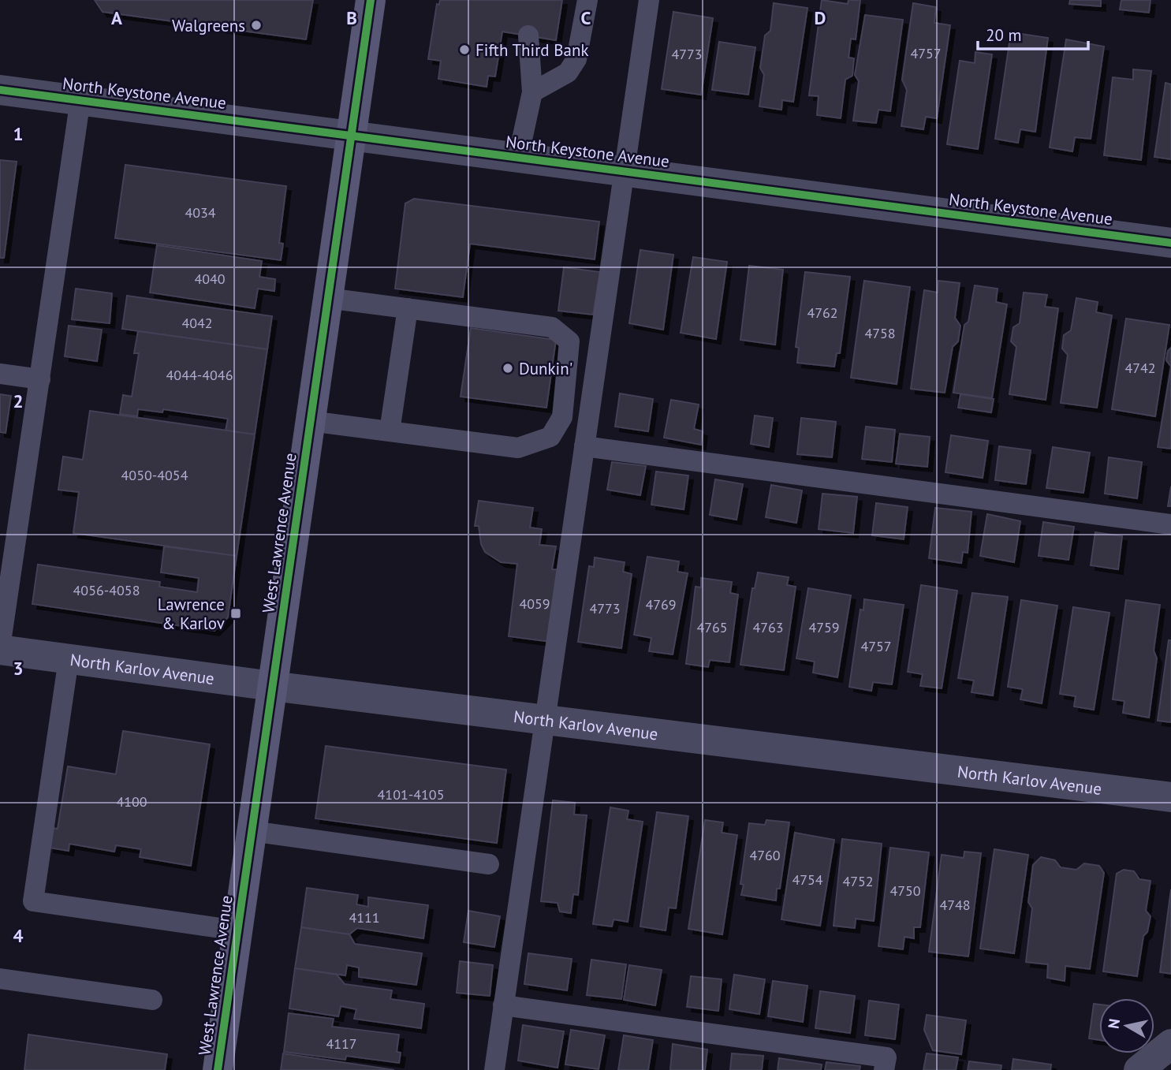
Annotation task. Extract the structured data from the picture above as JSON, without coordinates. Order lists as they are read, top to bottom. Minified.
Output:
{"streets":{"main road":["West Lawrence Avenue"],"street":["North Keystone Avenue","North Karlov Avenue"]},"crossings":[["North Keystone Avenue","West Lawrence Avenue"],["West Lawrence Avenue","North Karlov Avenue"]],"places":{"other":["Walgreens","Fifth Third Bank","Dunkin'"],"transit":["Lawrence & Karlov"]},"house_numbers":["4757","4773","4034","4040","4762","4042","4758","4742","4044-4046","4050-4054","4056-4058","4059","4769","4773","4765","4763","4759","4757","4101-4105","4100","4760","4754","4752","4750","4748","4111","4117"],"scale_bar":"20 m","north":"left","grid":{"columns":["A","B","C","D"],"rows":["1","2","3","4"]}}
